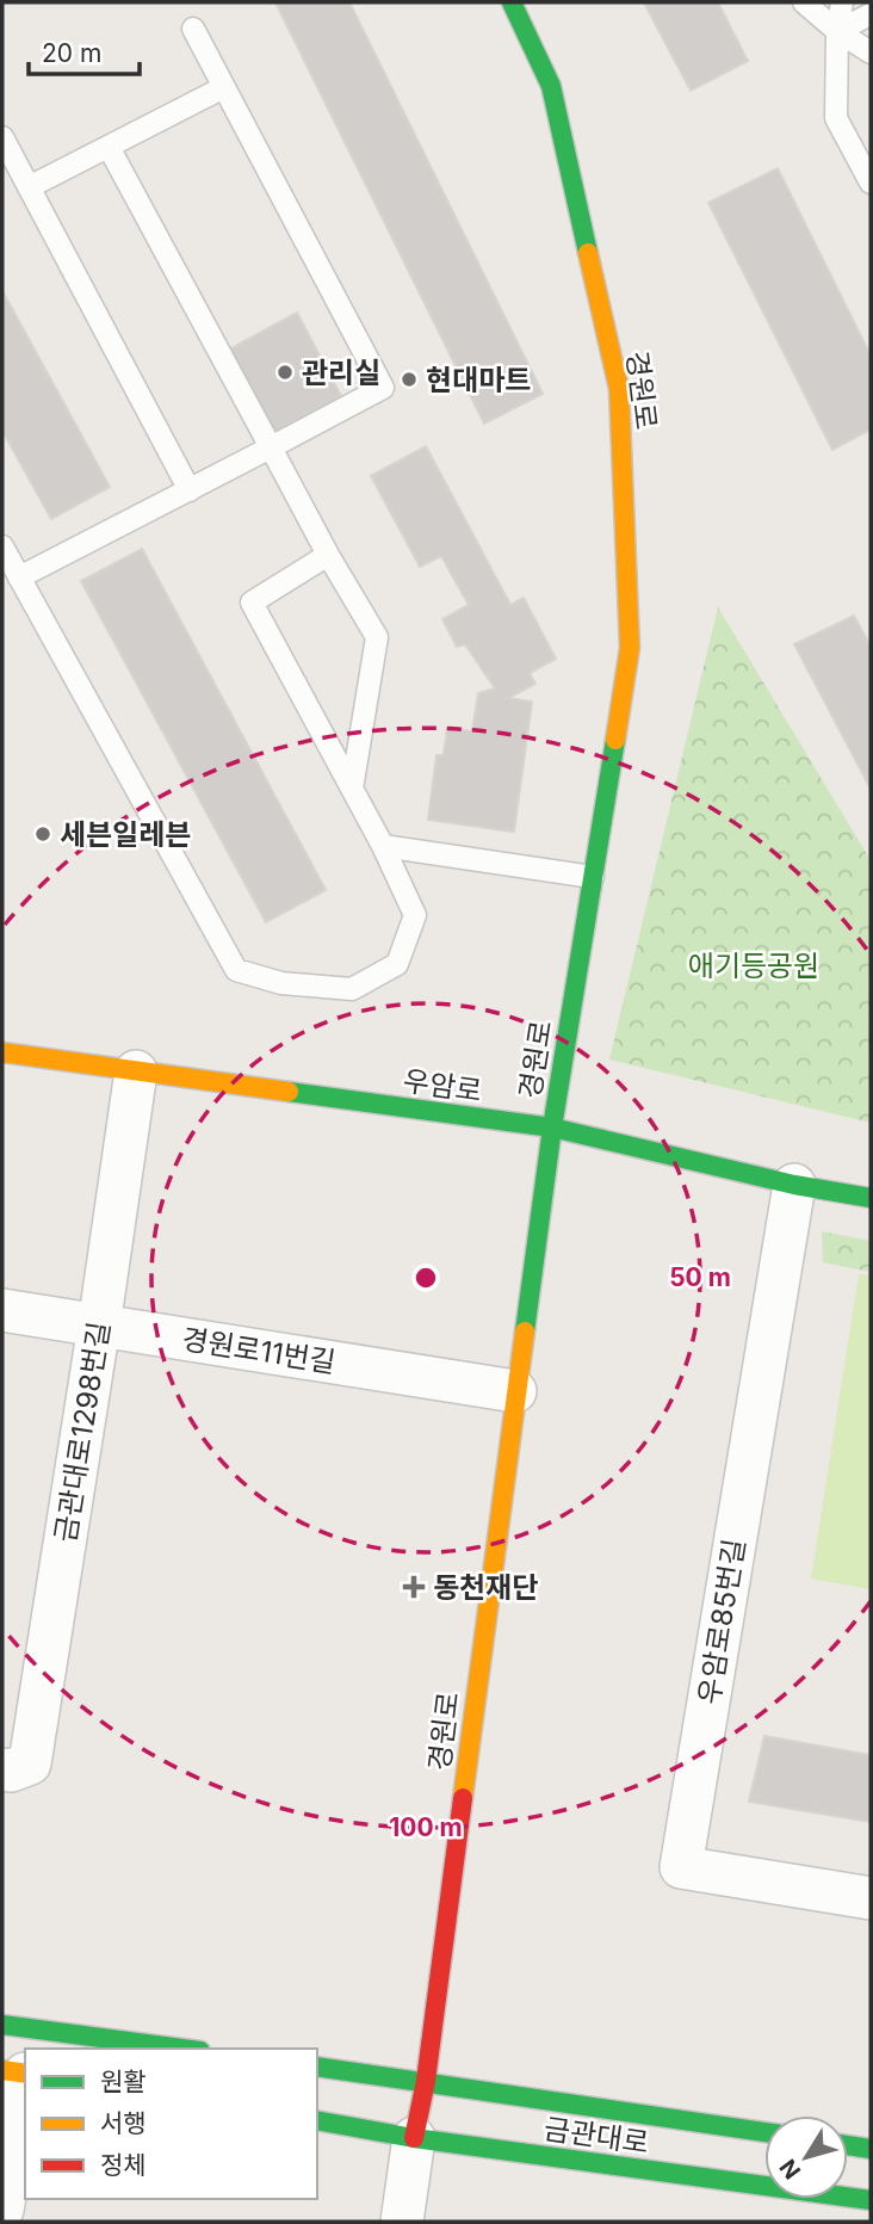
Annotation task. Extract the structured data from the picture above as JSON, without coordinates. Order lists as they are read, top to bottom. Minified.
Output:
{"streets":{"street":["경원로","우암로","경원로11번길","금관대로1298번길","우암로85번길","금관대로"]},"crossings":[["경원로","우암로"],["경원로","경원로11번길"],["경원로","금관대로"],["우암로","금관대로1298번길"],["우암로","우암로85번길"],["경원로11번길","금관대로1298번길"]],"parks":["애기등공원"],"places":{"other":["관리실","현대마트","세븐일레븐"],"health":["동천재단"]},"legend":["원활","서행","정체"],"scale_bar":"20 m","north":"bottom left","rings":["50 m","100 m"]}
